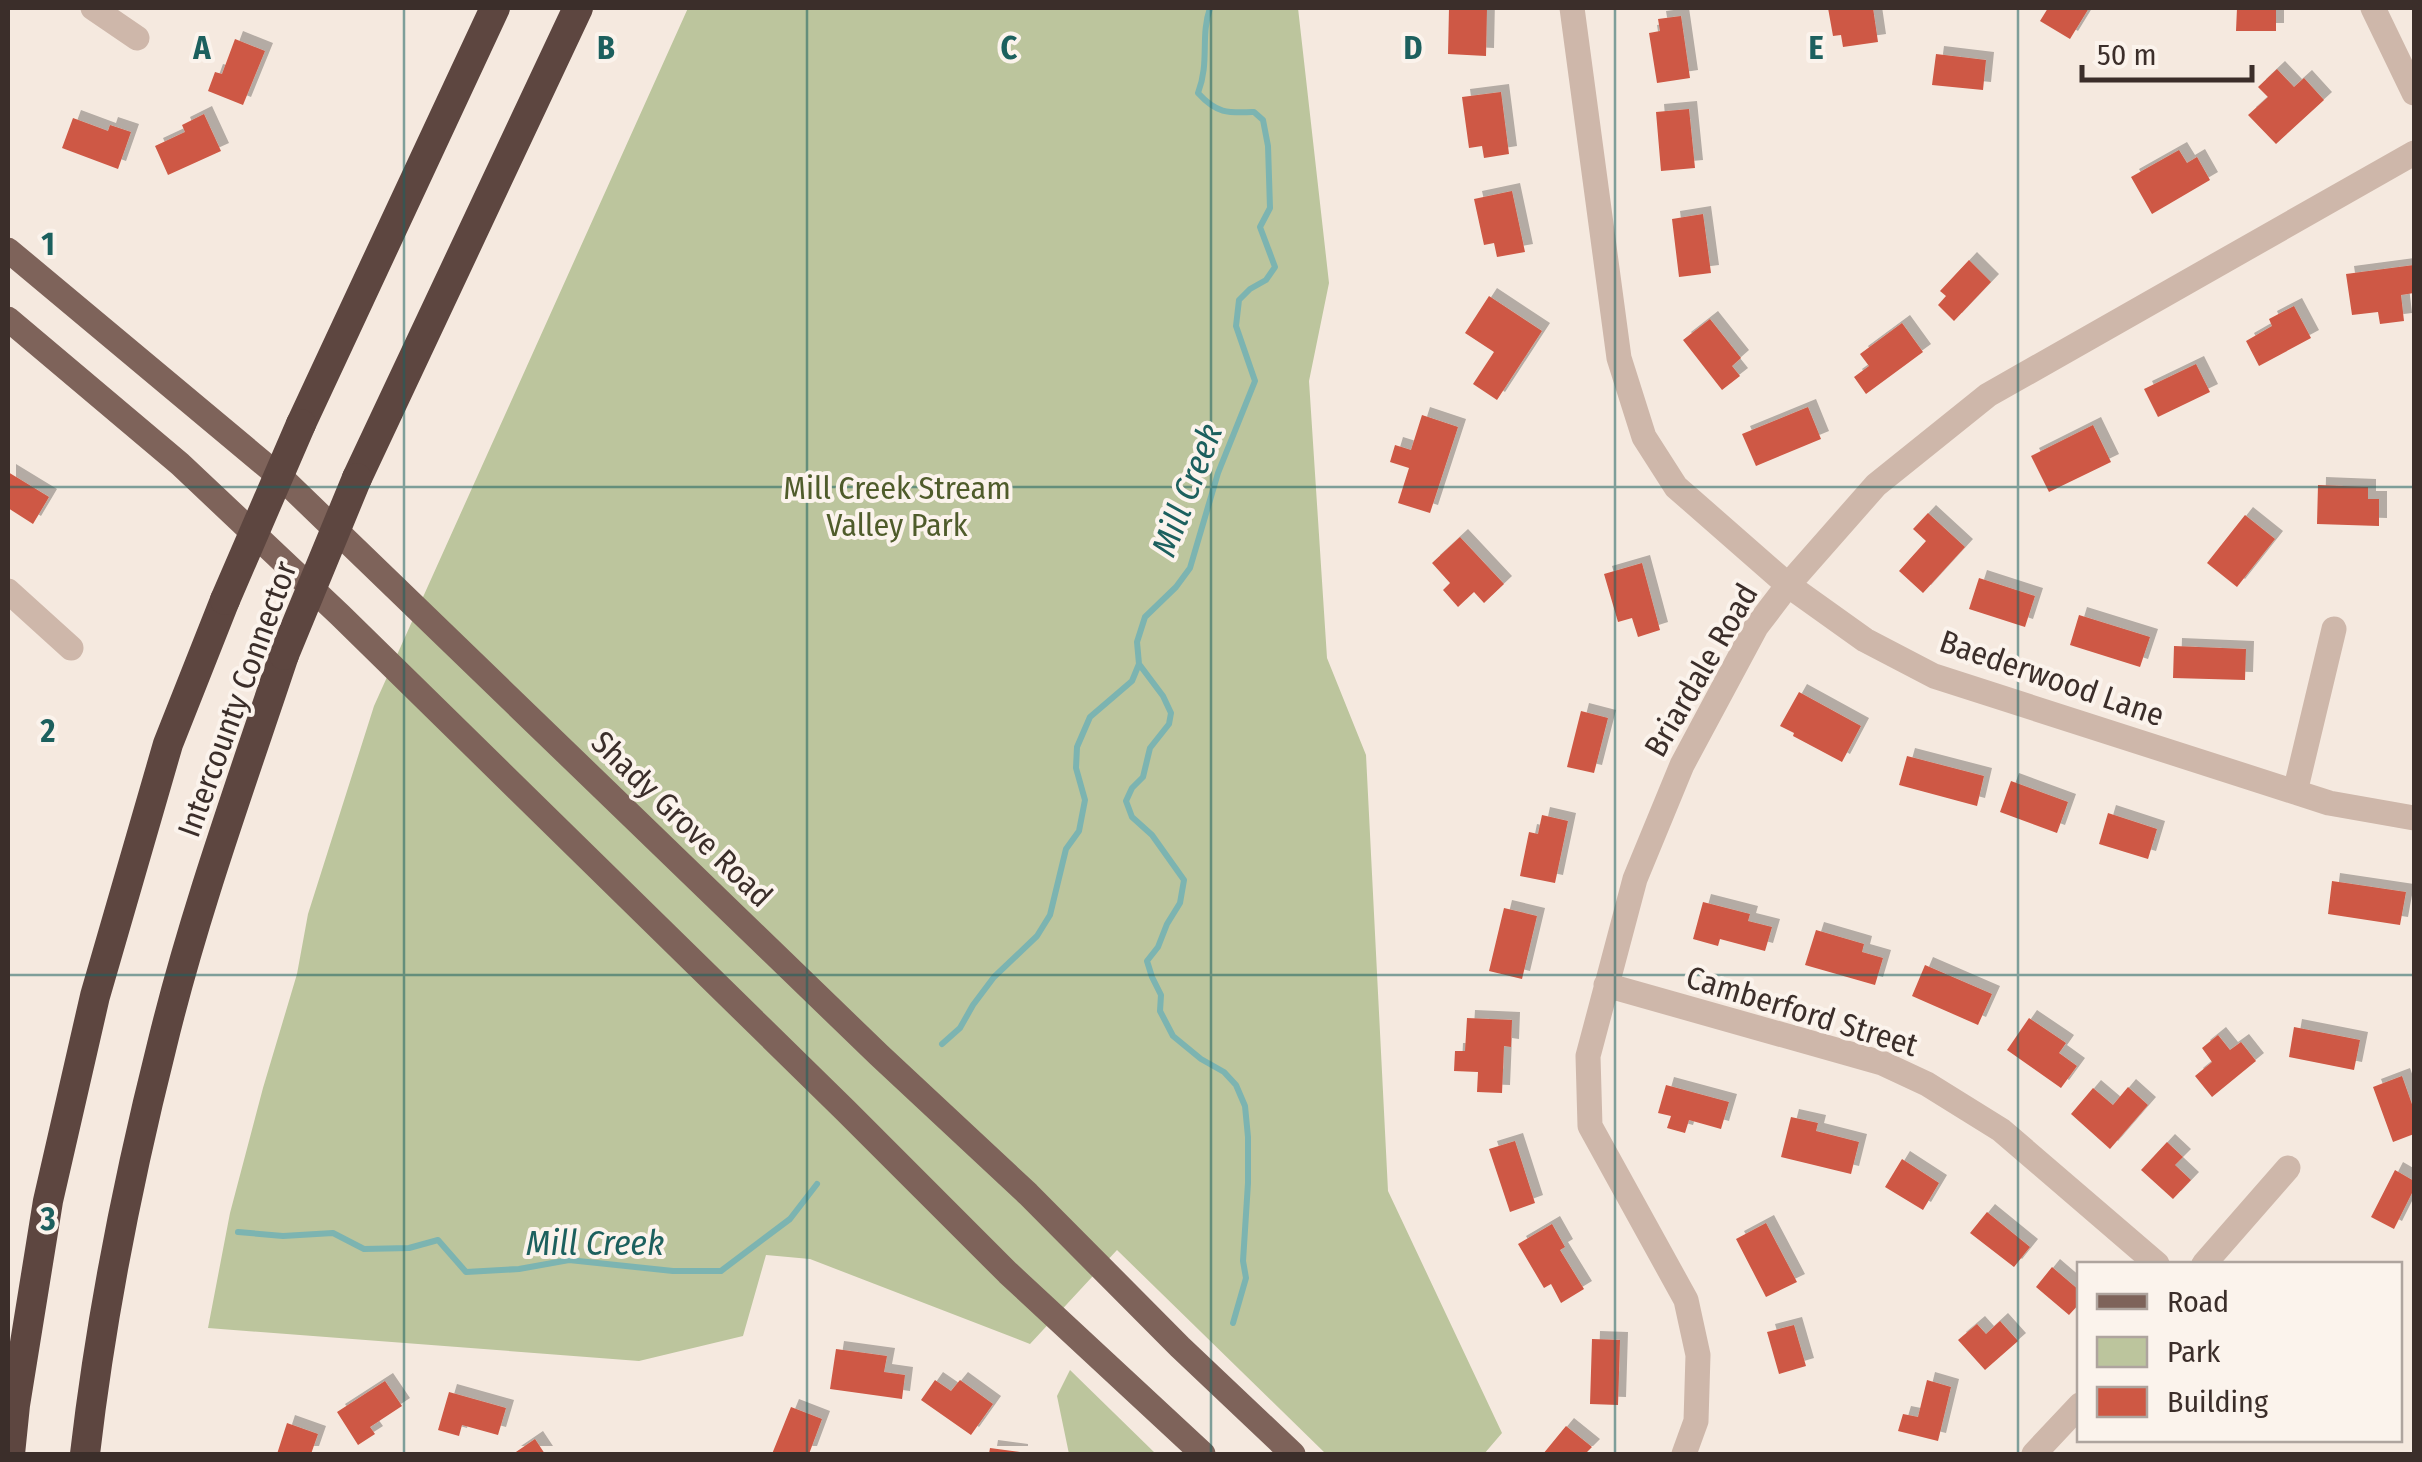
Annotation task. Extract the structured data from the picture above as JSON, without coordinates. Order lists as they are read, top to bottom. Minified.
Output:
{"streets":{"highway":["Intercounty Connector"],"main road":["Shady Grove Road"],"street":["Briardale Road","Baederwood Lane","Camberford Street"]},"crossings":[["Briardale Road","Baederwood Lane"],["Briardale Road","Camberford Street"]],"water":["Mill Creek"],"parks":["Mill Creek Stream Valley Park"],"legend":["Road","Park","Building"],"scale_bar":"50 m","grid":{"columns":["A","B","C","D","E"],"rows":["1","2","3"]}}
